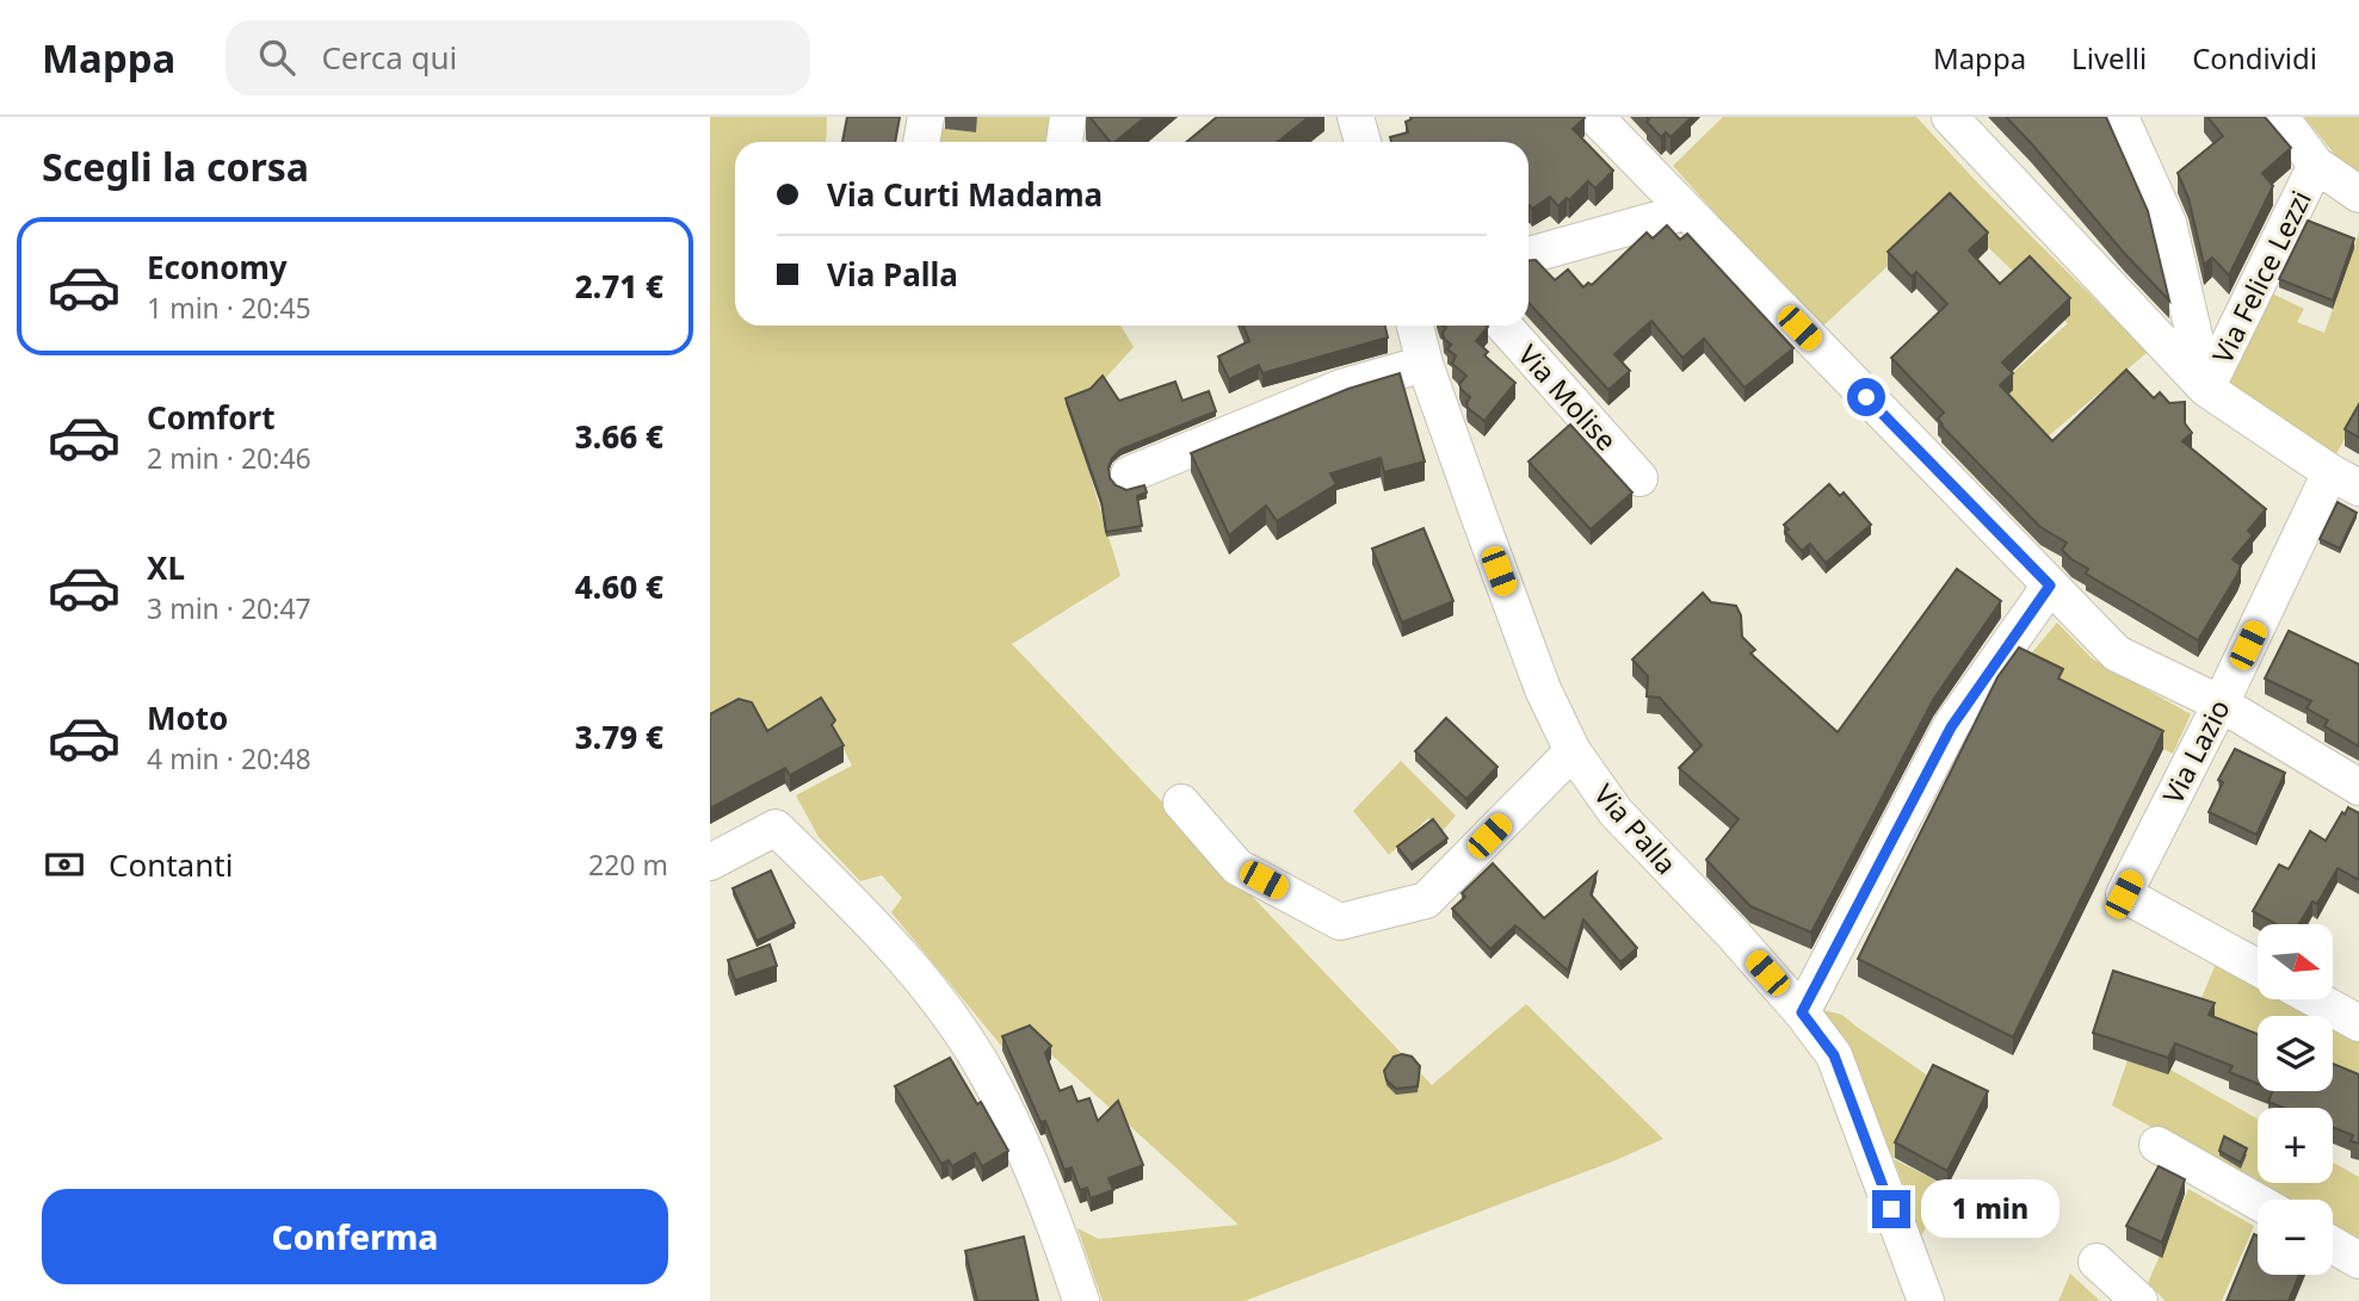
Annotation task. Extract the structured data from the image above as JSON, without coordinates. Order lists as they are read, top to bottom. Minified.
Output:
{"streets":{"street":["Via Felice Lezzi","Via Molise","Via Lazio","Via Palla"]},"north":"right","page":{"header":"Mappa","search":"Cerca qui","nav":["Mappa","Livelli","Condividi"],"heading":"Scegli la corsa","banner":["Via Curti Madama","Via Palla"],"list":[{"name":"Economy","note":"1 min · 20:45","value":"2.71 €"},{"name":"Comfort","note":"2 min · 20:46","value":"3.66 €"},{"name":"XL","note":"3 min · 20:47","value":"4.60 €"},{"name":"Moto","note":"4 min · 20:48","value":"3.79 €"}],"pay":["Contanti","220 m"],"map_buttons":["+","−"],"buttons":"Conferma","bubble":"1 min"}}
